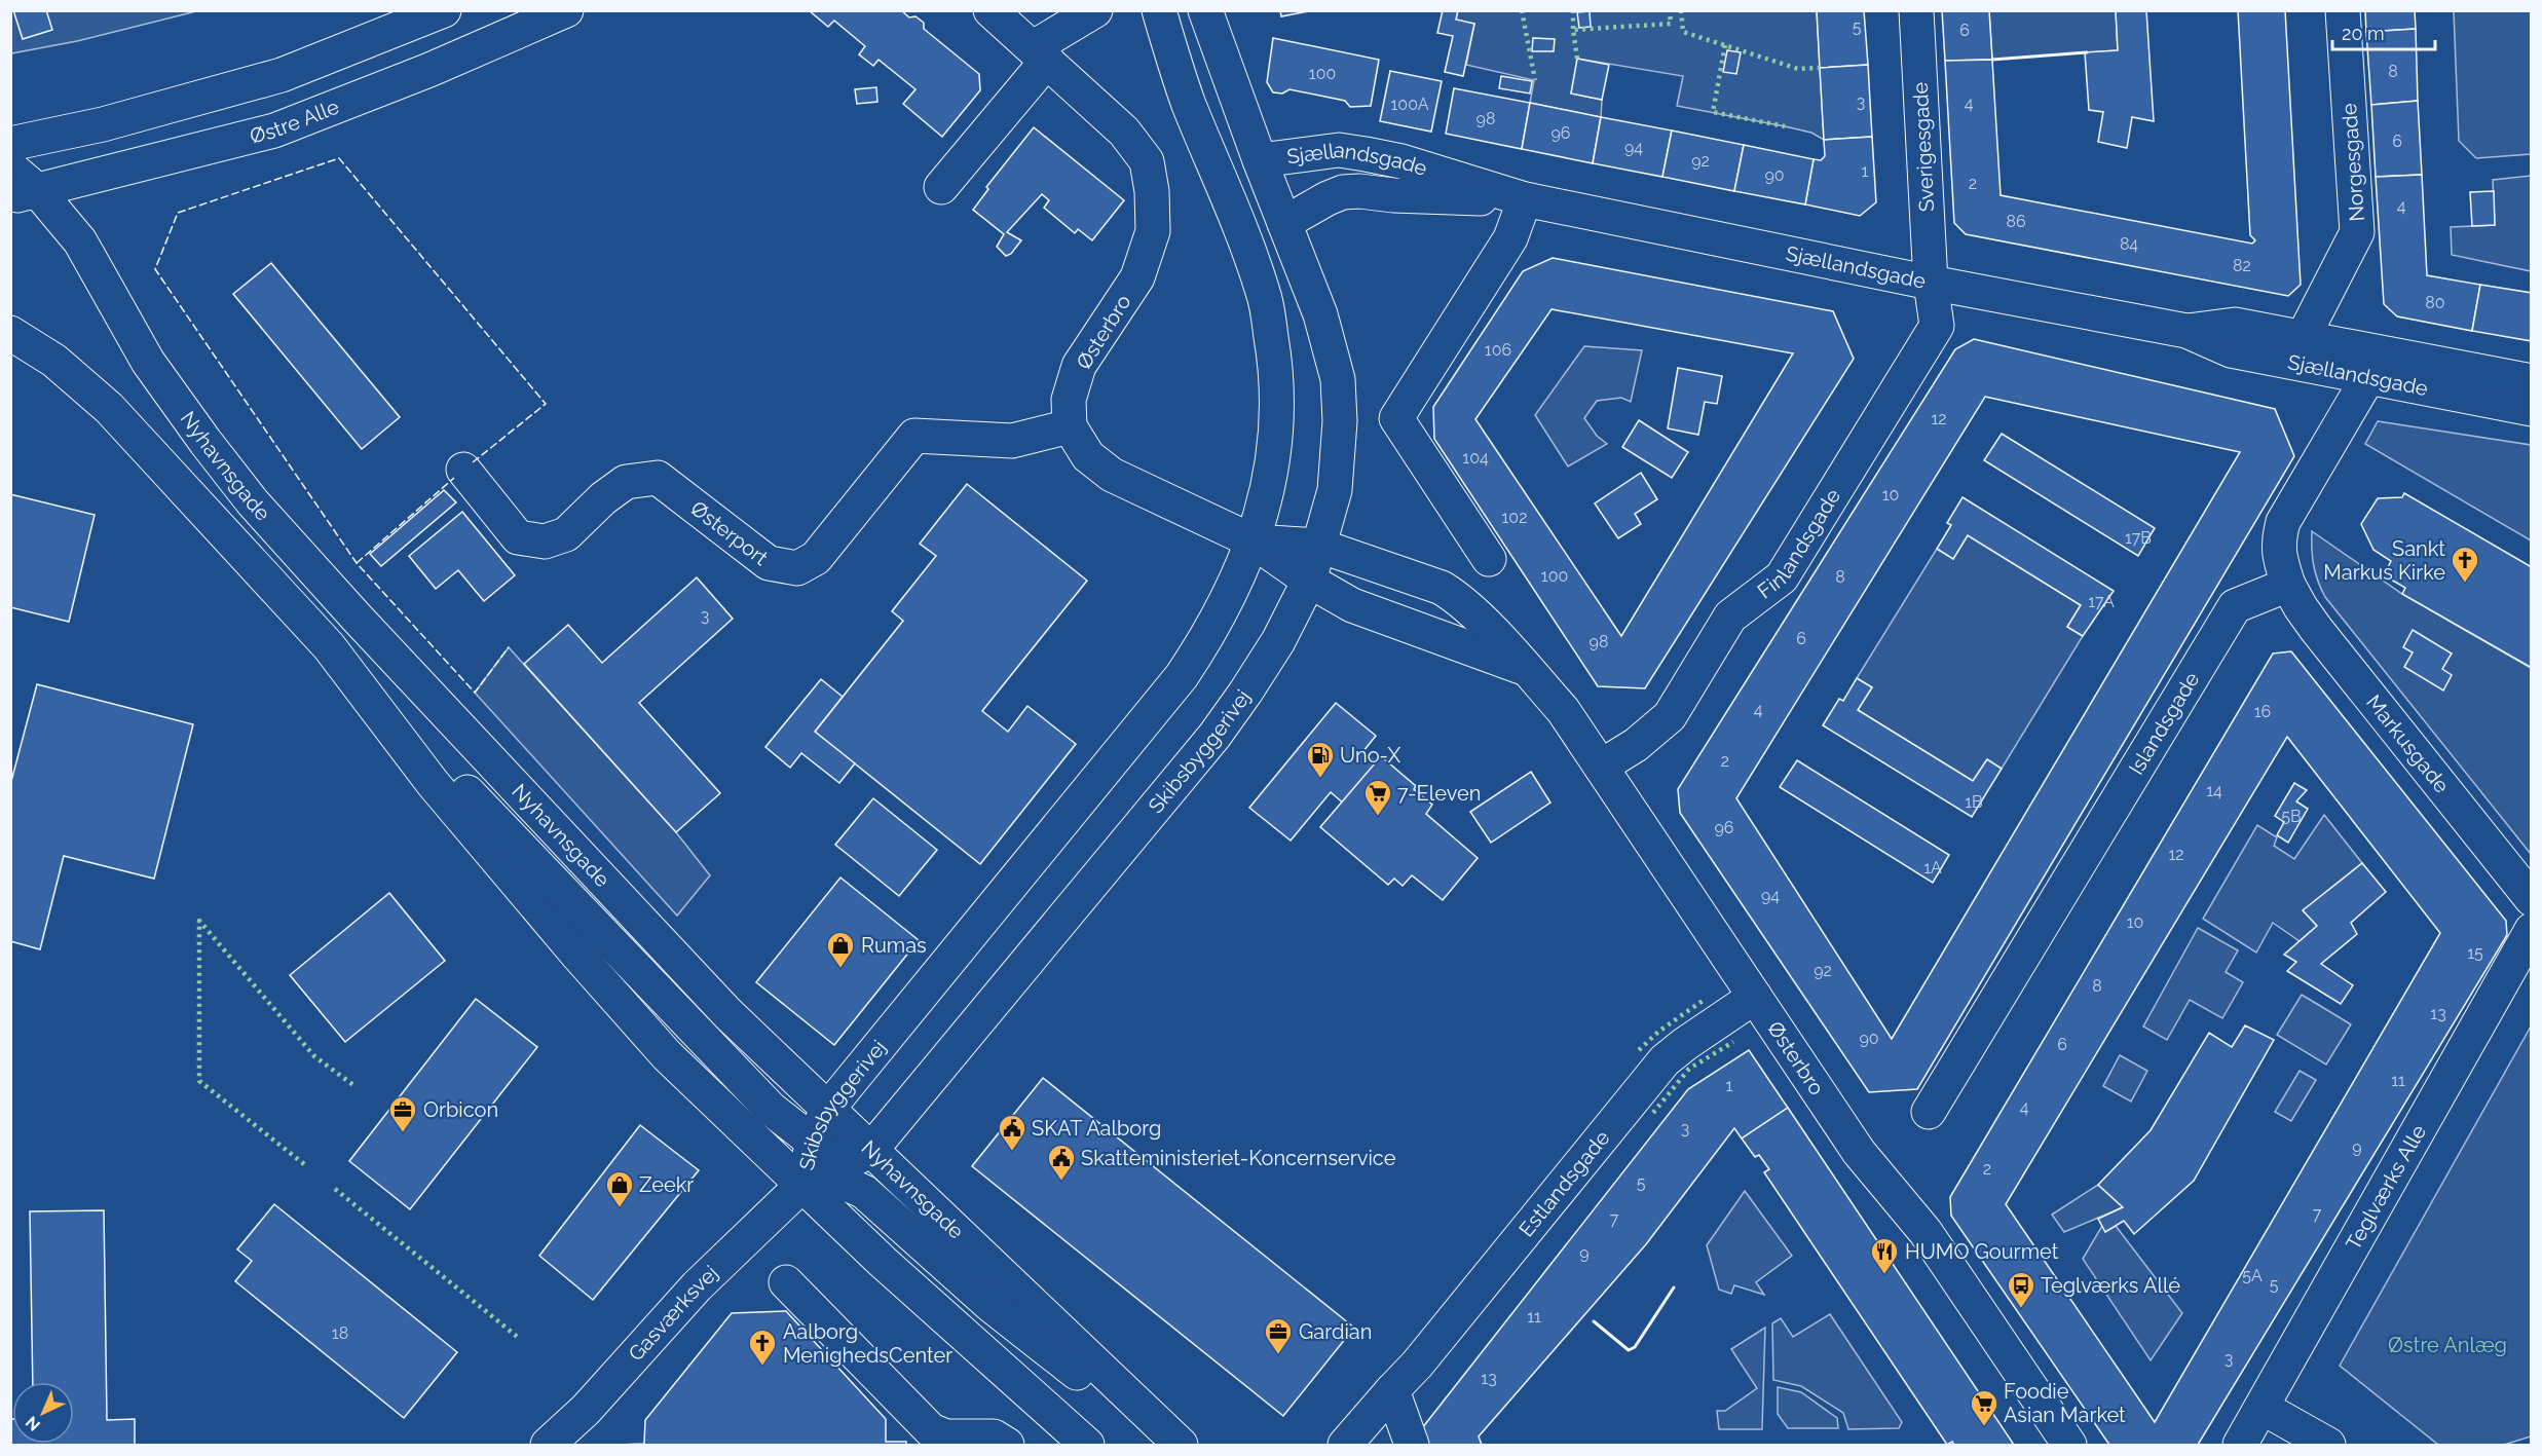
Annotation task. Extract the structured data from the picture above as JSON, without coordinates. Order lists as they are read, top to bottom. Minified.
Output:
{"streets":{"street":["Østre Alle","Sverigesgade","Norgesgade","Sjællandsgade","Østerbro","Nyhavnsgade","Østerport","Finlandsgade","Islandsgade","Markusgade","Skibsbyggerivej","Estlandsgade","Teglværks Alle","Gasværksvej"]},"crossings":[["Østre Alle","Nyhavnsgade"],["Sverigesgade","Sjællandsgade"],["Sverigesgade","Finlandsgade"],["Norgesgade","Sjællandsgade"],["Sjællandsgade","Finlandsgade"],["Østerbro","Østerport"],["Østerbro","Finlandsgade"],["Østerbro","Skibsbyggerivej"],["Østerbro","Estlandsgade"],["Nyhavnsgade","Skibsbyggerivej"],["Nyhavnsgade","Gasværksvej"],["Islandsgade","Markusgade"],["Skibsbyggerivej","Gasværksvej"]],"parks":["Østre Anlæg"],"places":{"church":["Sankt Markus Kirke","Aalborg MenighedsCenter"],"fuel station":["Uno-X"],"supermarket":["7-Eleven","Foodie Asian Market"],"shop":["Rumas","Zeekr"],"office":["Orbicon","Gardian"],"public building":["SKAT Aalborg","Skatteministeriet-Koncernservice"],"restaurant":["HUMO Gourmet"],"bus stop":["Teglværks Allé"]},"house_numbers":["5","6","8","100","3","4","100A","98","96","6","94","92","1","90","2","4","86","84","82","80","106","12","104","10","102","17B","100","8","17A","3","6","98","4","16","2","14","1B","5B","96","12","1A","94","10","15","92","8","13","90","6","11","1","4","3","9","2","5","7","7","9","5A","5","11","18","3","13"],"scale_bar":"20 m","north":"bottom left"}
